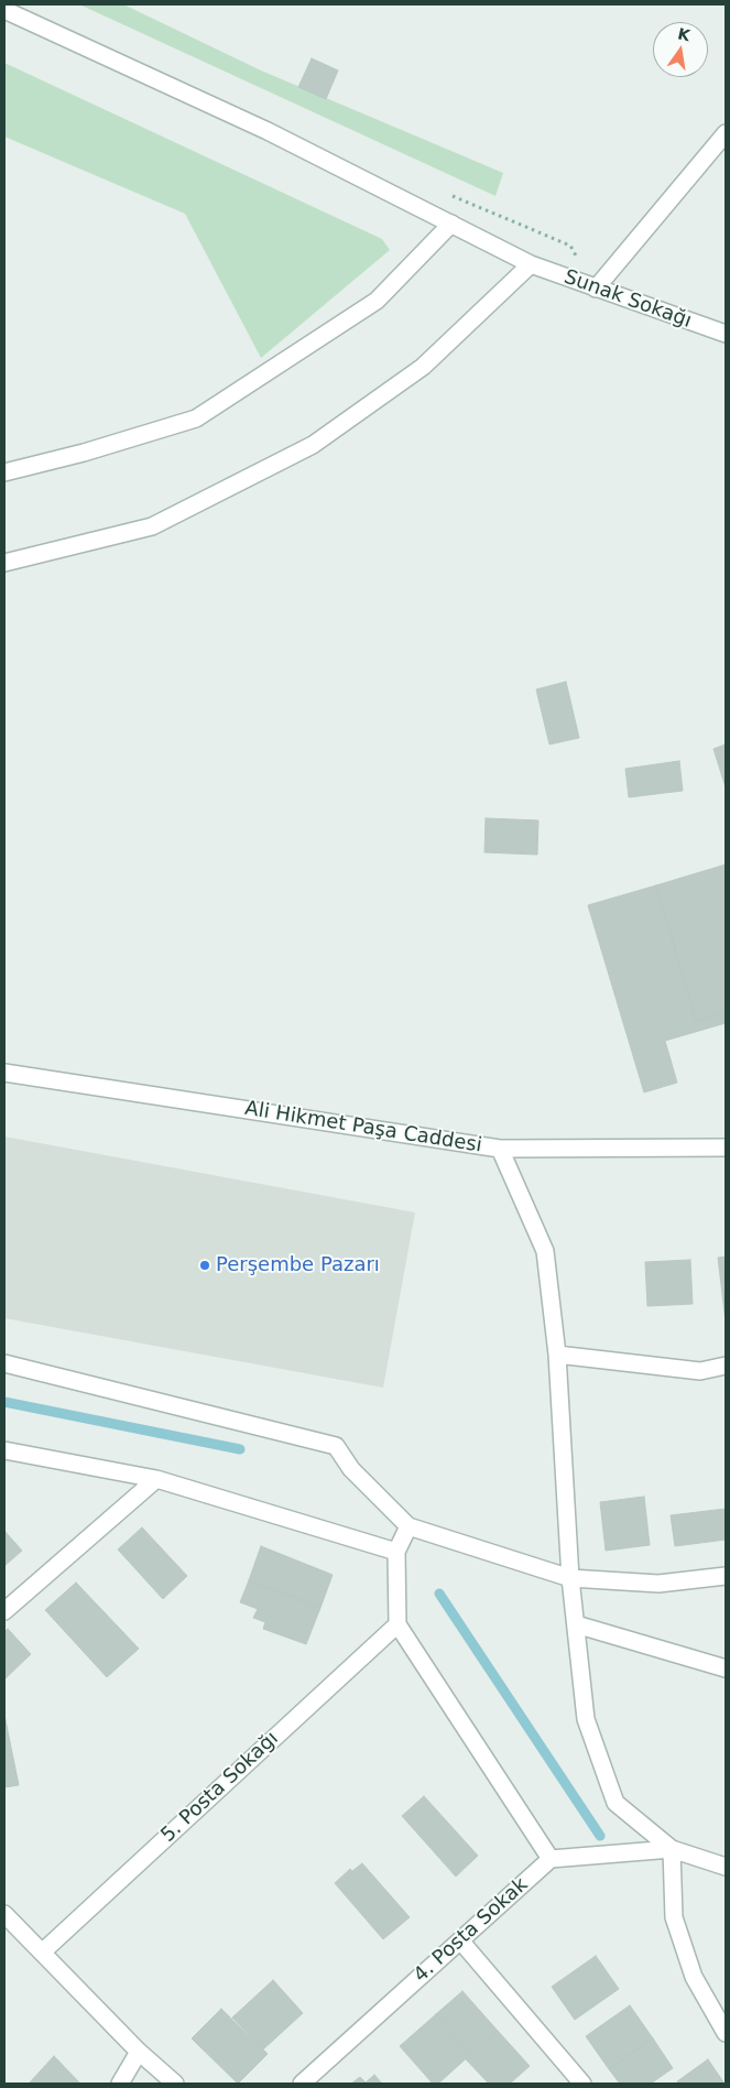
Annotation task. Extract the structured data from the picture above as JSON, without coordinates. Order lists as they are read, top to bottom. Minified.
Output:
{"streets":{"street":["Sunak Sokağı","Ali Hikmet Paşa Caddesi","5. Posta Sokağı","4. Posta Sokak"]},"places":["Perşembe Pazarı"],"north":"top"}
